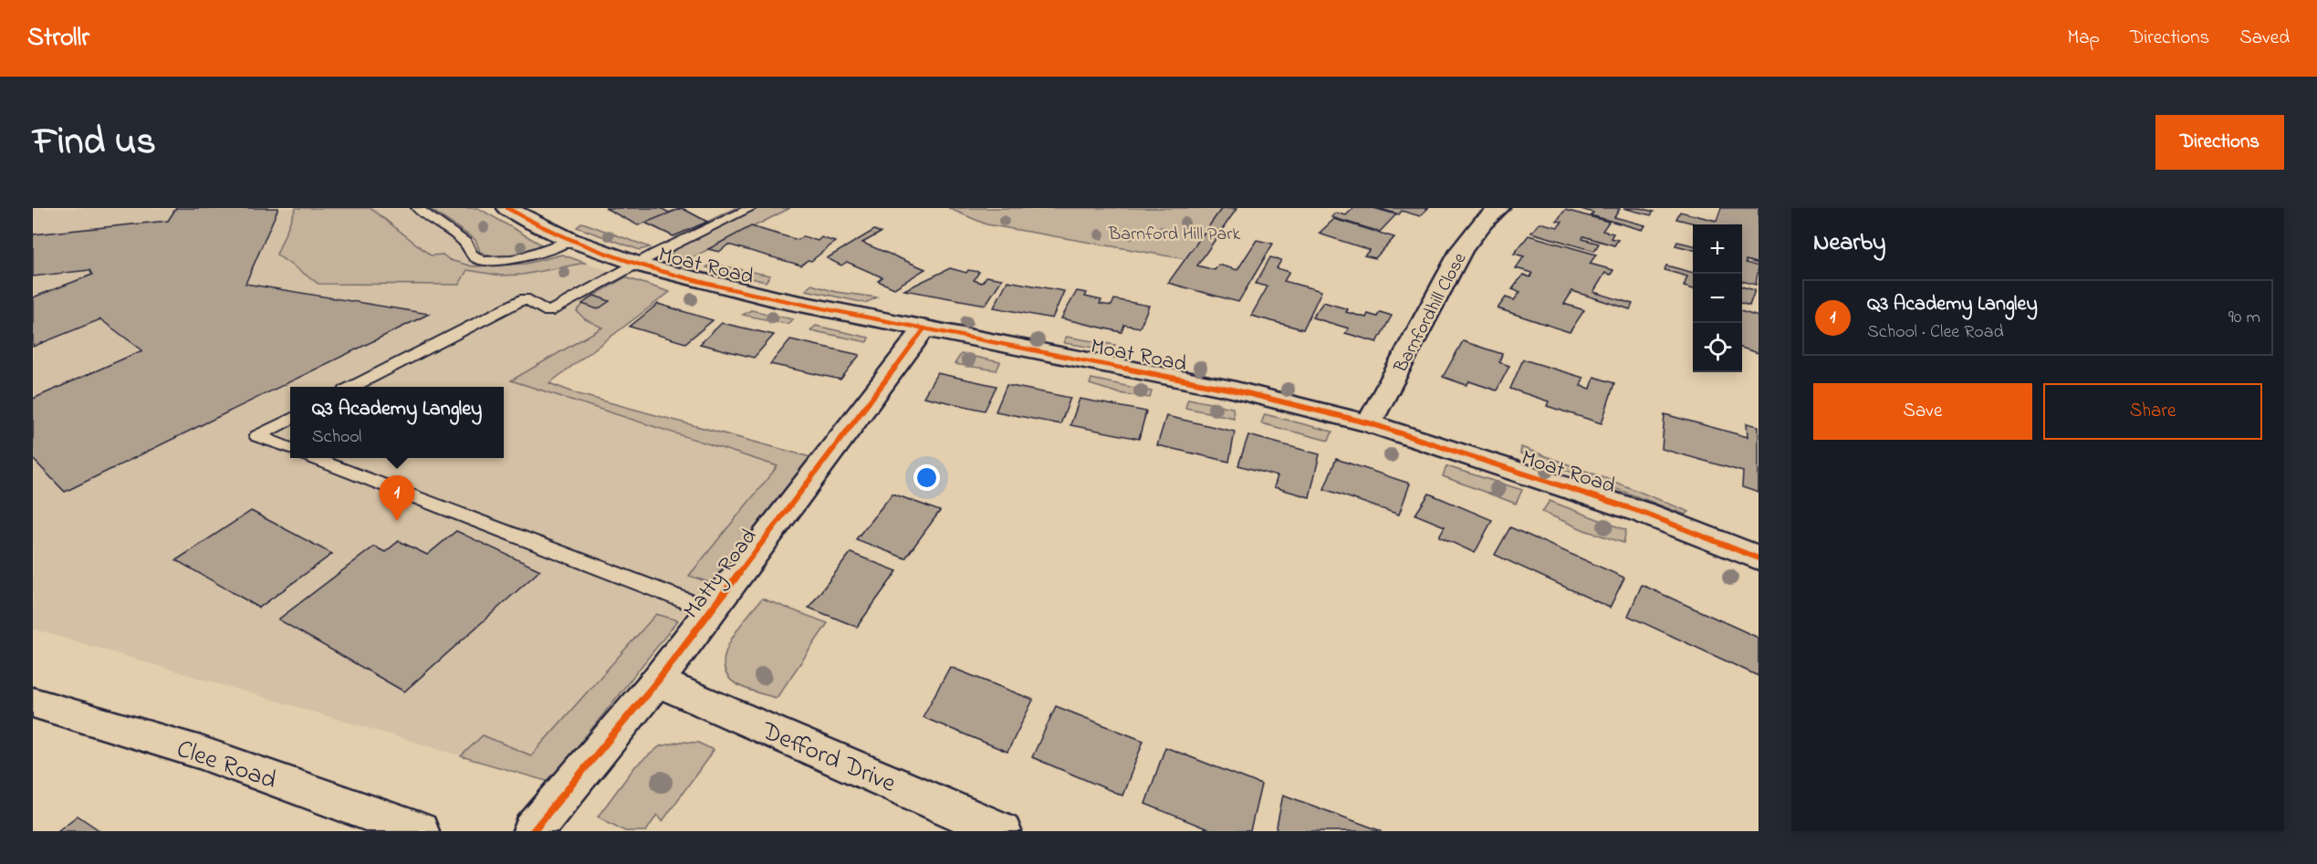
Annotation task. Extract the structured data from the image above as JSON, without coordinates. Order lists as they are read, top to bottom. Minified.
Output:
{"streets":{"street":["Moat Road","Barnfordhill Close","Matty Road","Defford Drive","Clee Road"]},"crossings":[["Moat Road","Barnfordhill Close"],["Moat Road","Matty Road"],["Matty Road","Defford Drive"]],"parks":["Barnford Hill Park"],"page":{"header":"Strollr","nav":["Map","Directions","Saved"],"title":"Find us","buttons":["Directions",["Save","Share"]],"heading":"Nearby","map_buttons":["+","−"],"list":[{"mark":"1","name":"Q3 Academy Langley","note":"School · Clee Road","value":"90 m"}],"popup":["Q3 Academy Langley","School"],"pins":"1"}}
